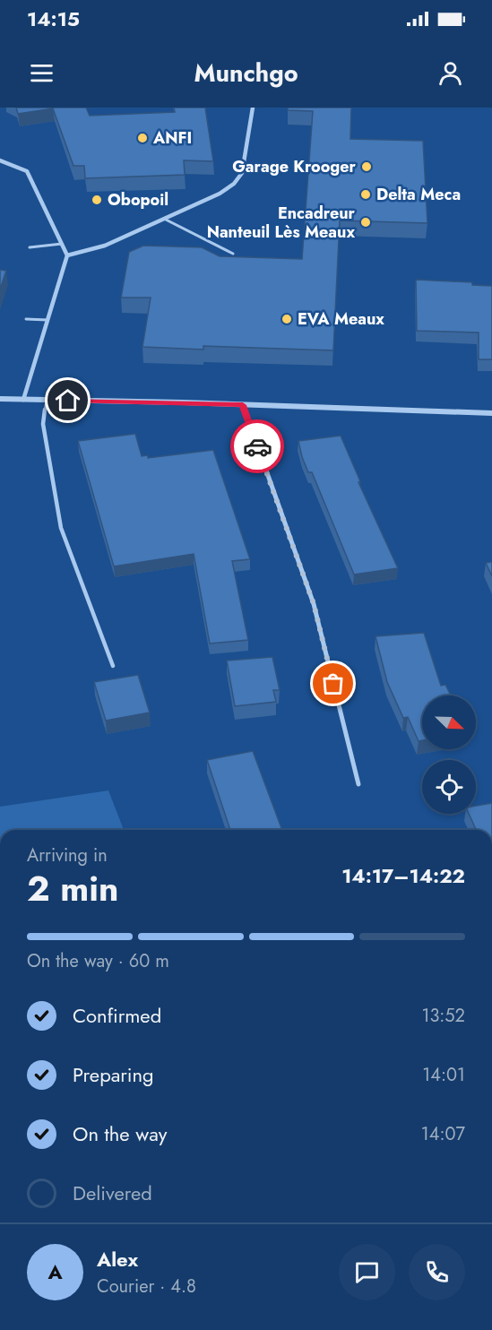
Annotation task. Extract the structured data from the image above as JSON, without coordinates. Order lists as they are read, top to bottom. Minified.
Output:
{"places":["ANFI","Garage Krooger","Delta Meca","Obopoil","Encadreur Nanteuil Lès Meaux","EVA Meaux"],"north":"bottom right","page":{"status":"14:15","header":"Munchgo","heading":["2 min","Arriving in","14:17–14:22"],"panel":["Alex","Courier · 4.8"],"bar":"On the way · 60 m","list":[["Confirmed","13:52"],["Preparing","14:01"],["On the way","14:07"],"Delivered"],"round":"A"}}
